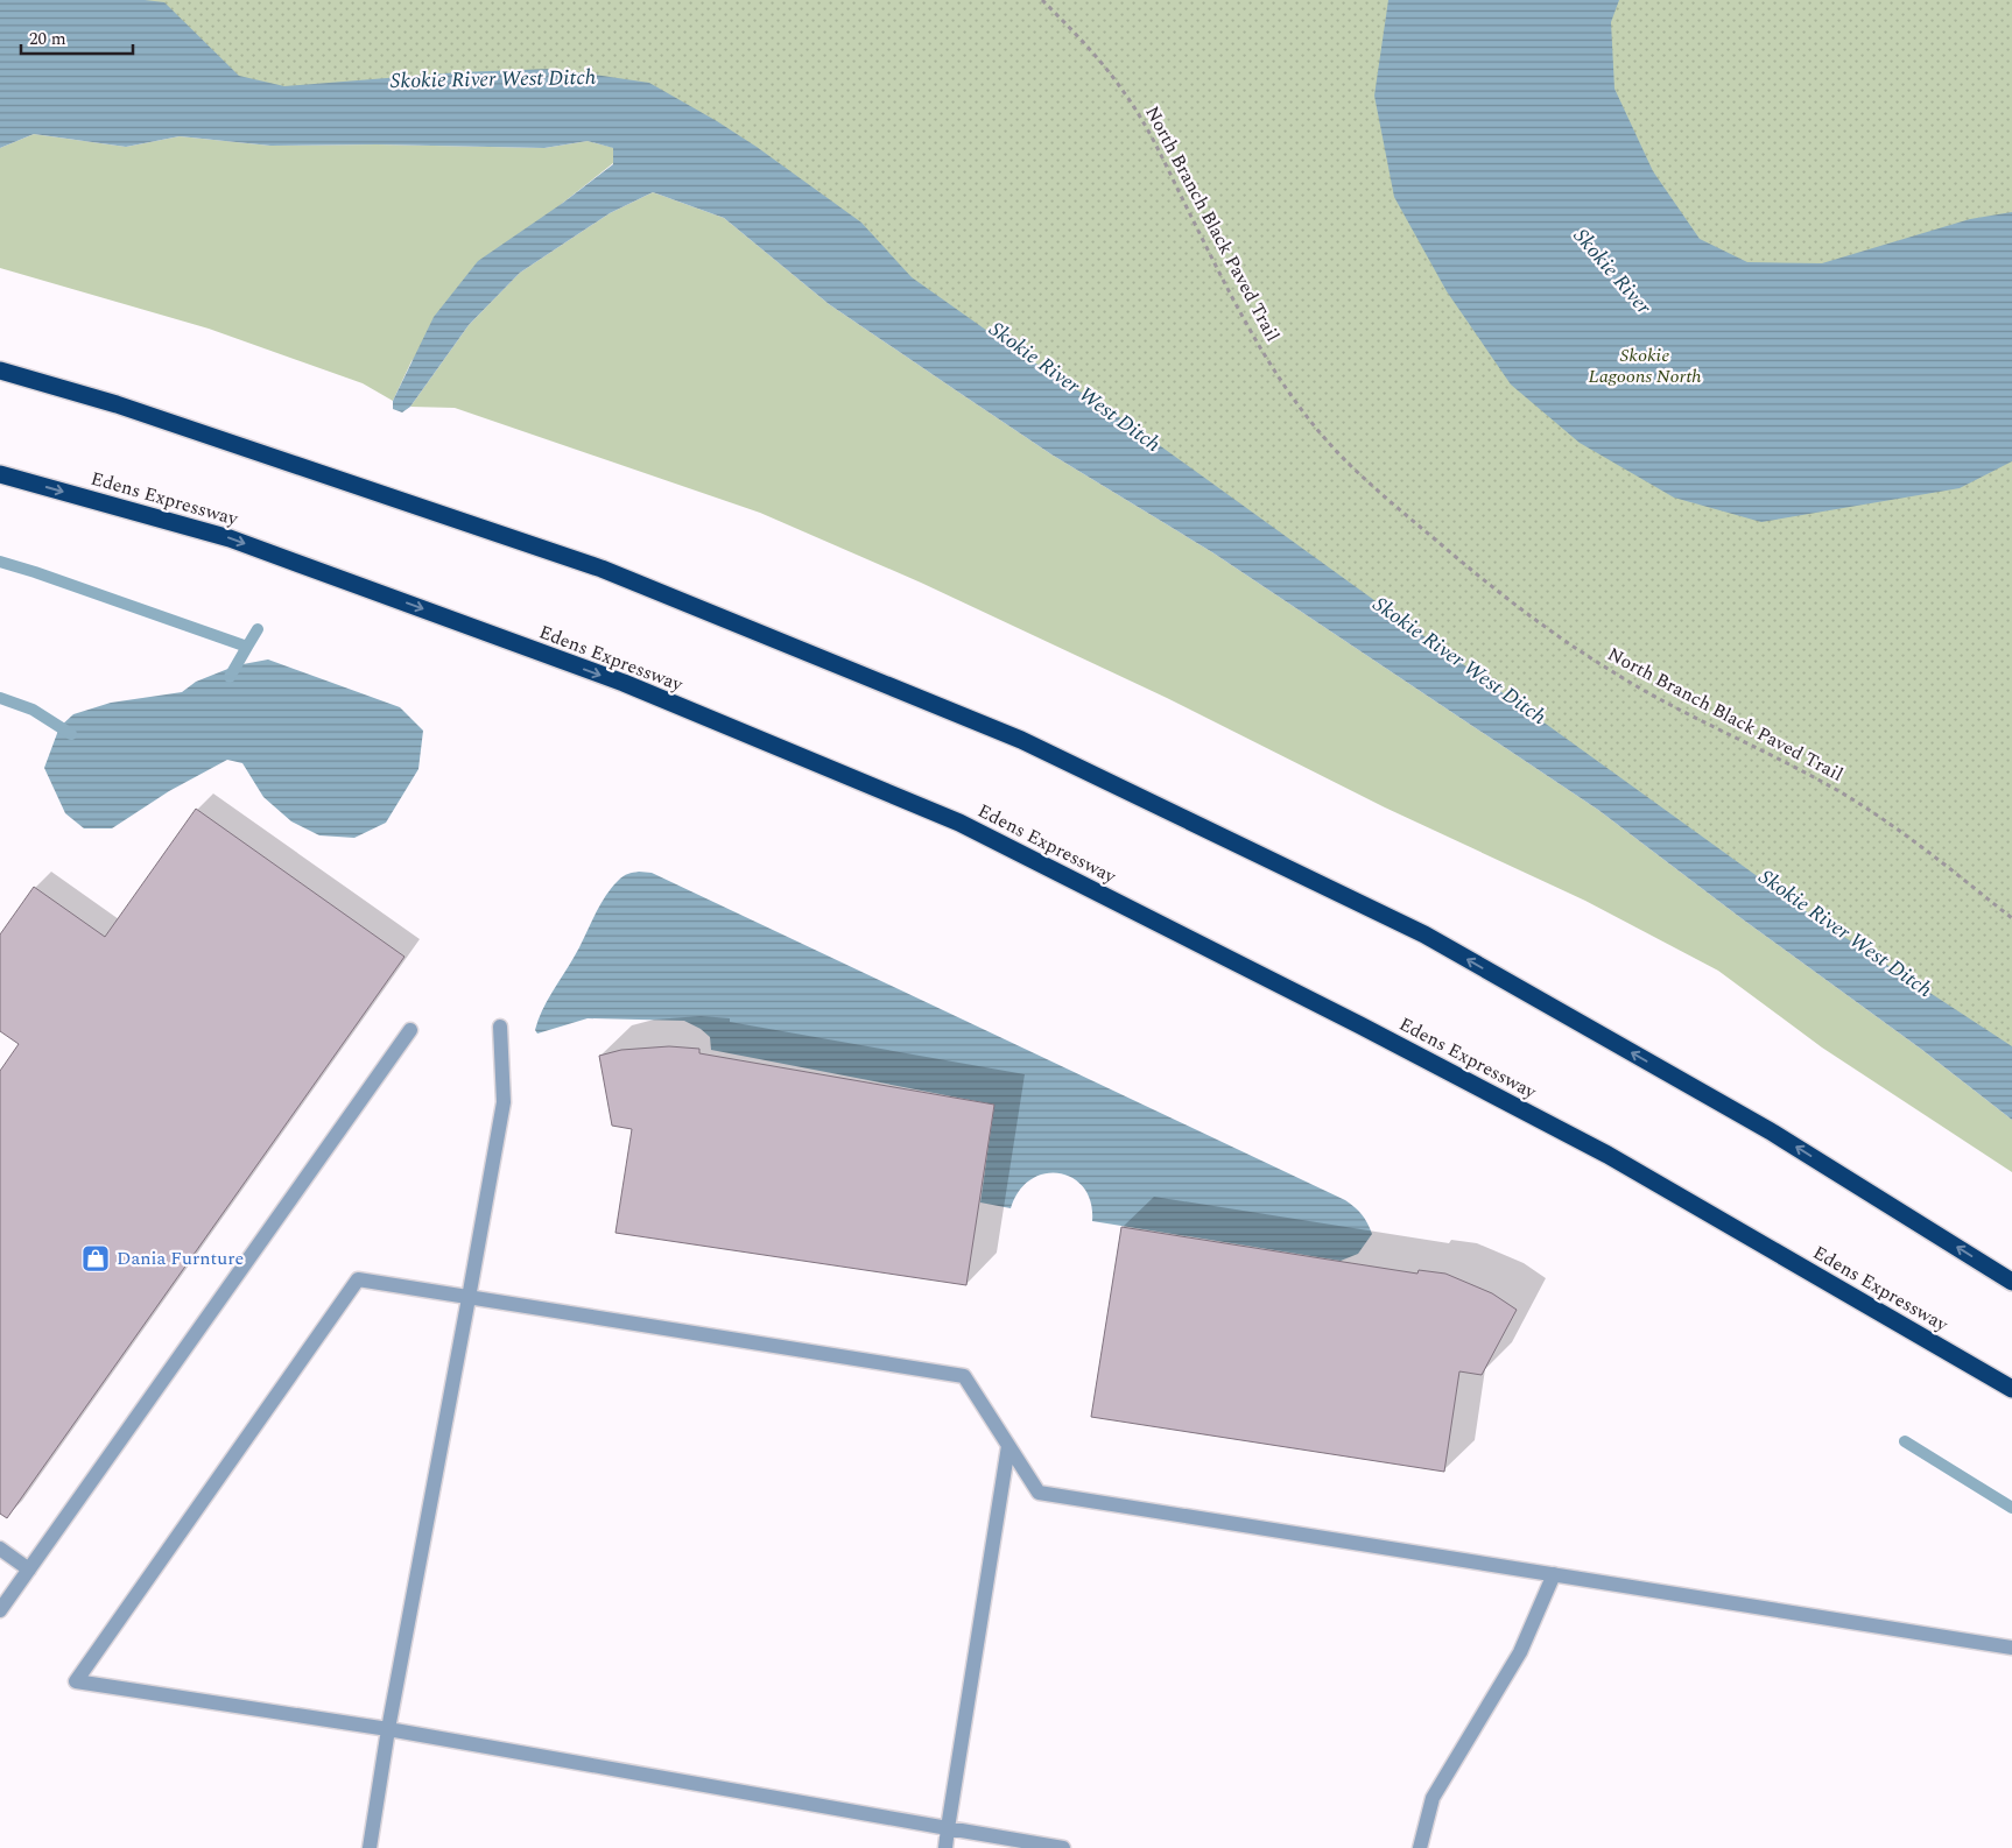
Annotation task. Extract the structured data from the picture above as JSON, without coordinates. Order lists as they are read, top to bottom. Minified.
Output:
{"streets":{"highway":["Edens Expressway"],"path":["North Branch Black Paved Trail"]},"water":["Skokie River West Ditch","Skokie River"],"parks":["Skokie Lagoons North"],"places":{"shop":["Dania Furnture"]},"scale_bar":"20 m"}
